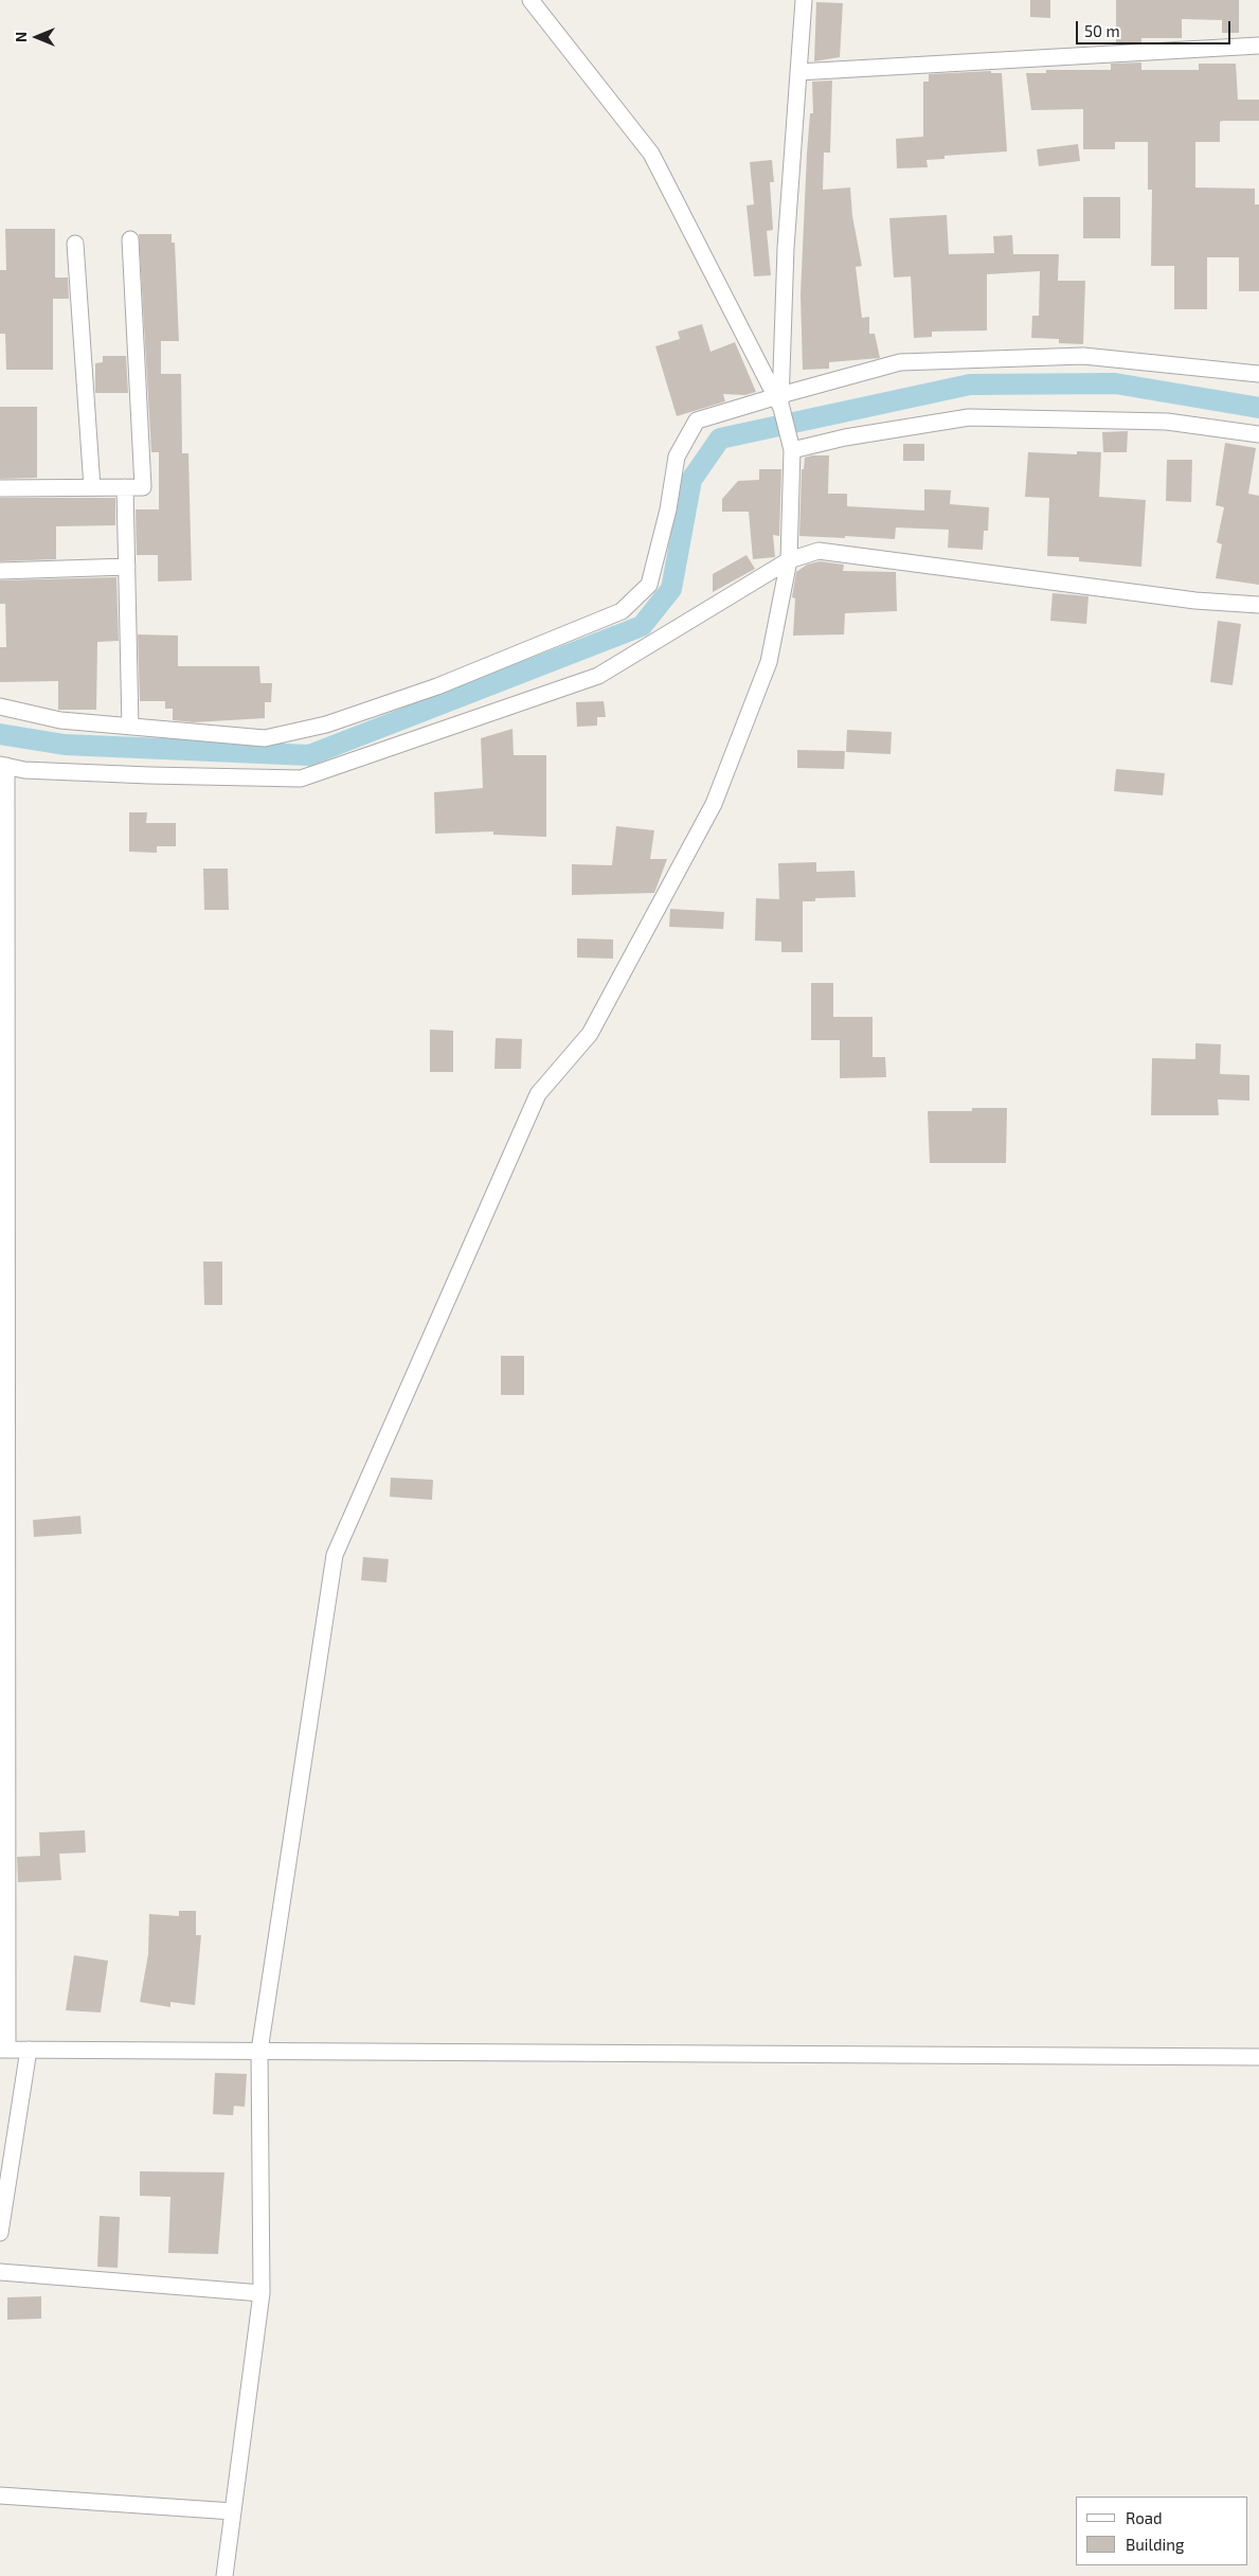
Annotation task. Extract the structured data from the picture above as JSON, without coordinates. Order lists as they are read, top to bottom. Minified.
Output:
{"legend":["Road","Building"],"scale_bar":"50 m","north":"left"}
